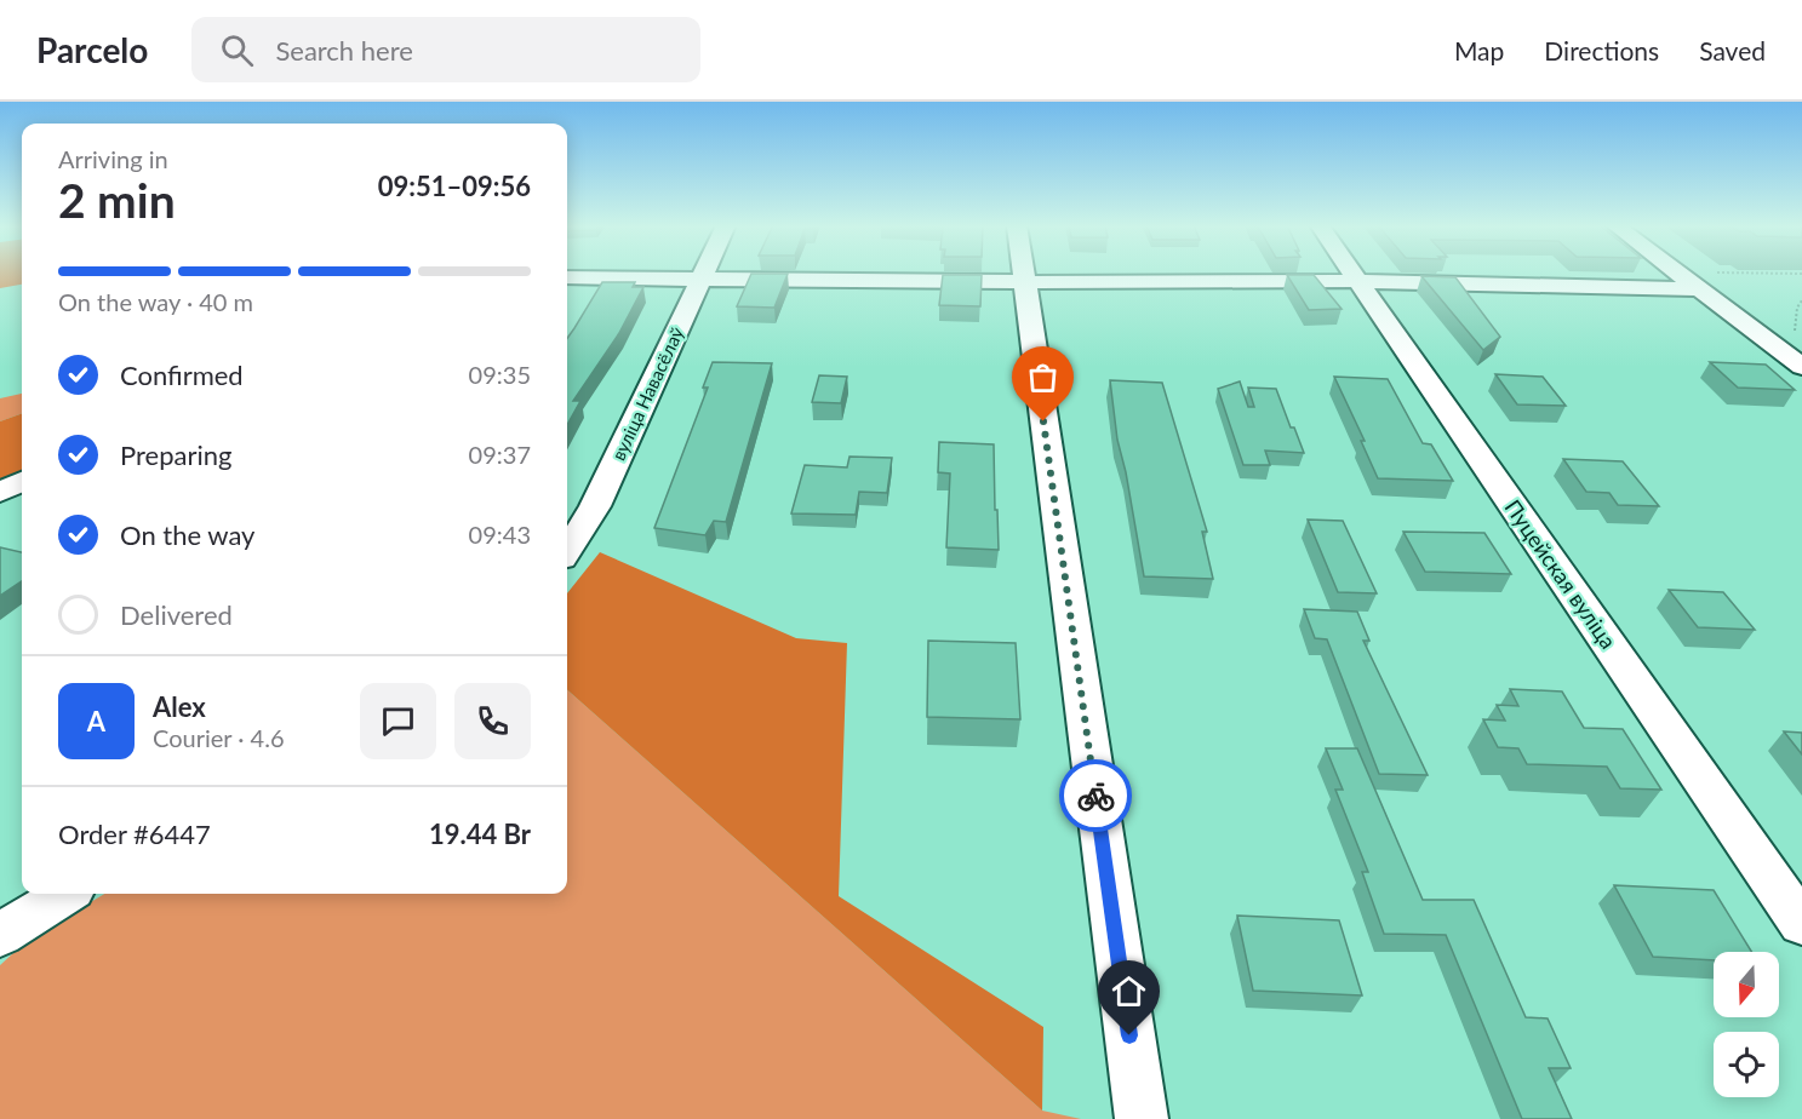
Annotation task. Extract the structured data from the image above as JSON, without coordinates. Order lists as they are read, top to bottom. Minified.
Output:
{"streets":{"street":["вуліца Навасёлаў","Пуцейская вуліца"]},"north":"bottom","page":{"header":"Parcelo","search":"Search here","nav":["Map","Directions","Saved"],"heading":["2 min","Arriving in","09:51–09:56"],"panel":["Alex","Courier · 4.6","Order #6447","19.44 Br"],"bar":"On the way · 40 m","list":[["Confirmed","09:35"],["Preparing","09:37"],["On the way","09:43"],"Delivered"],"round":"A"}}
